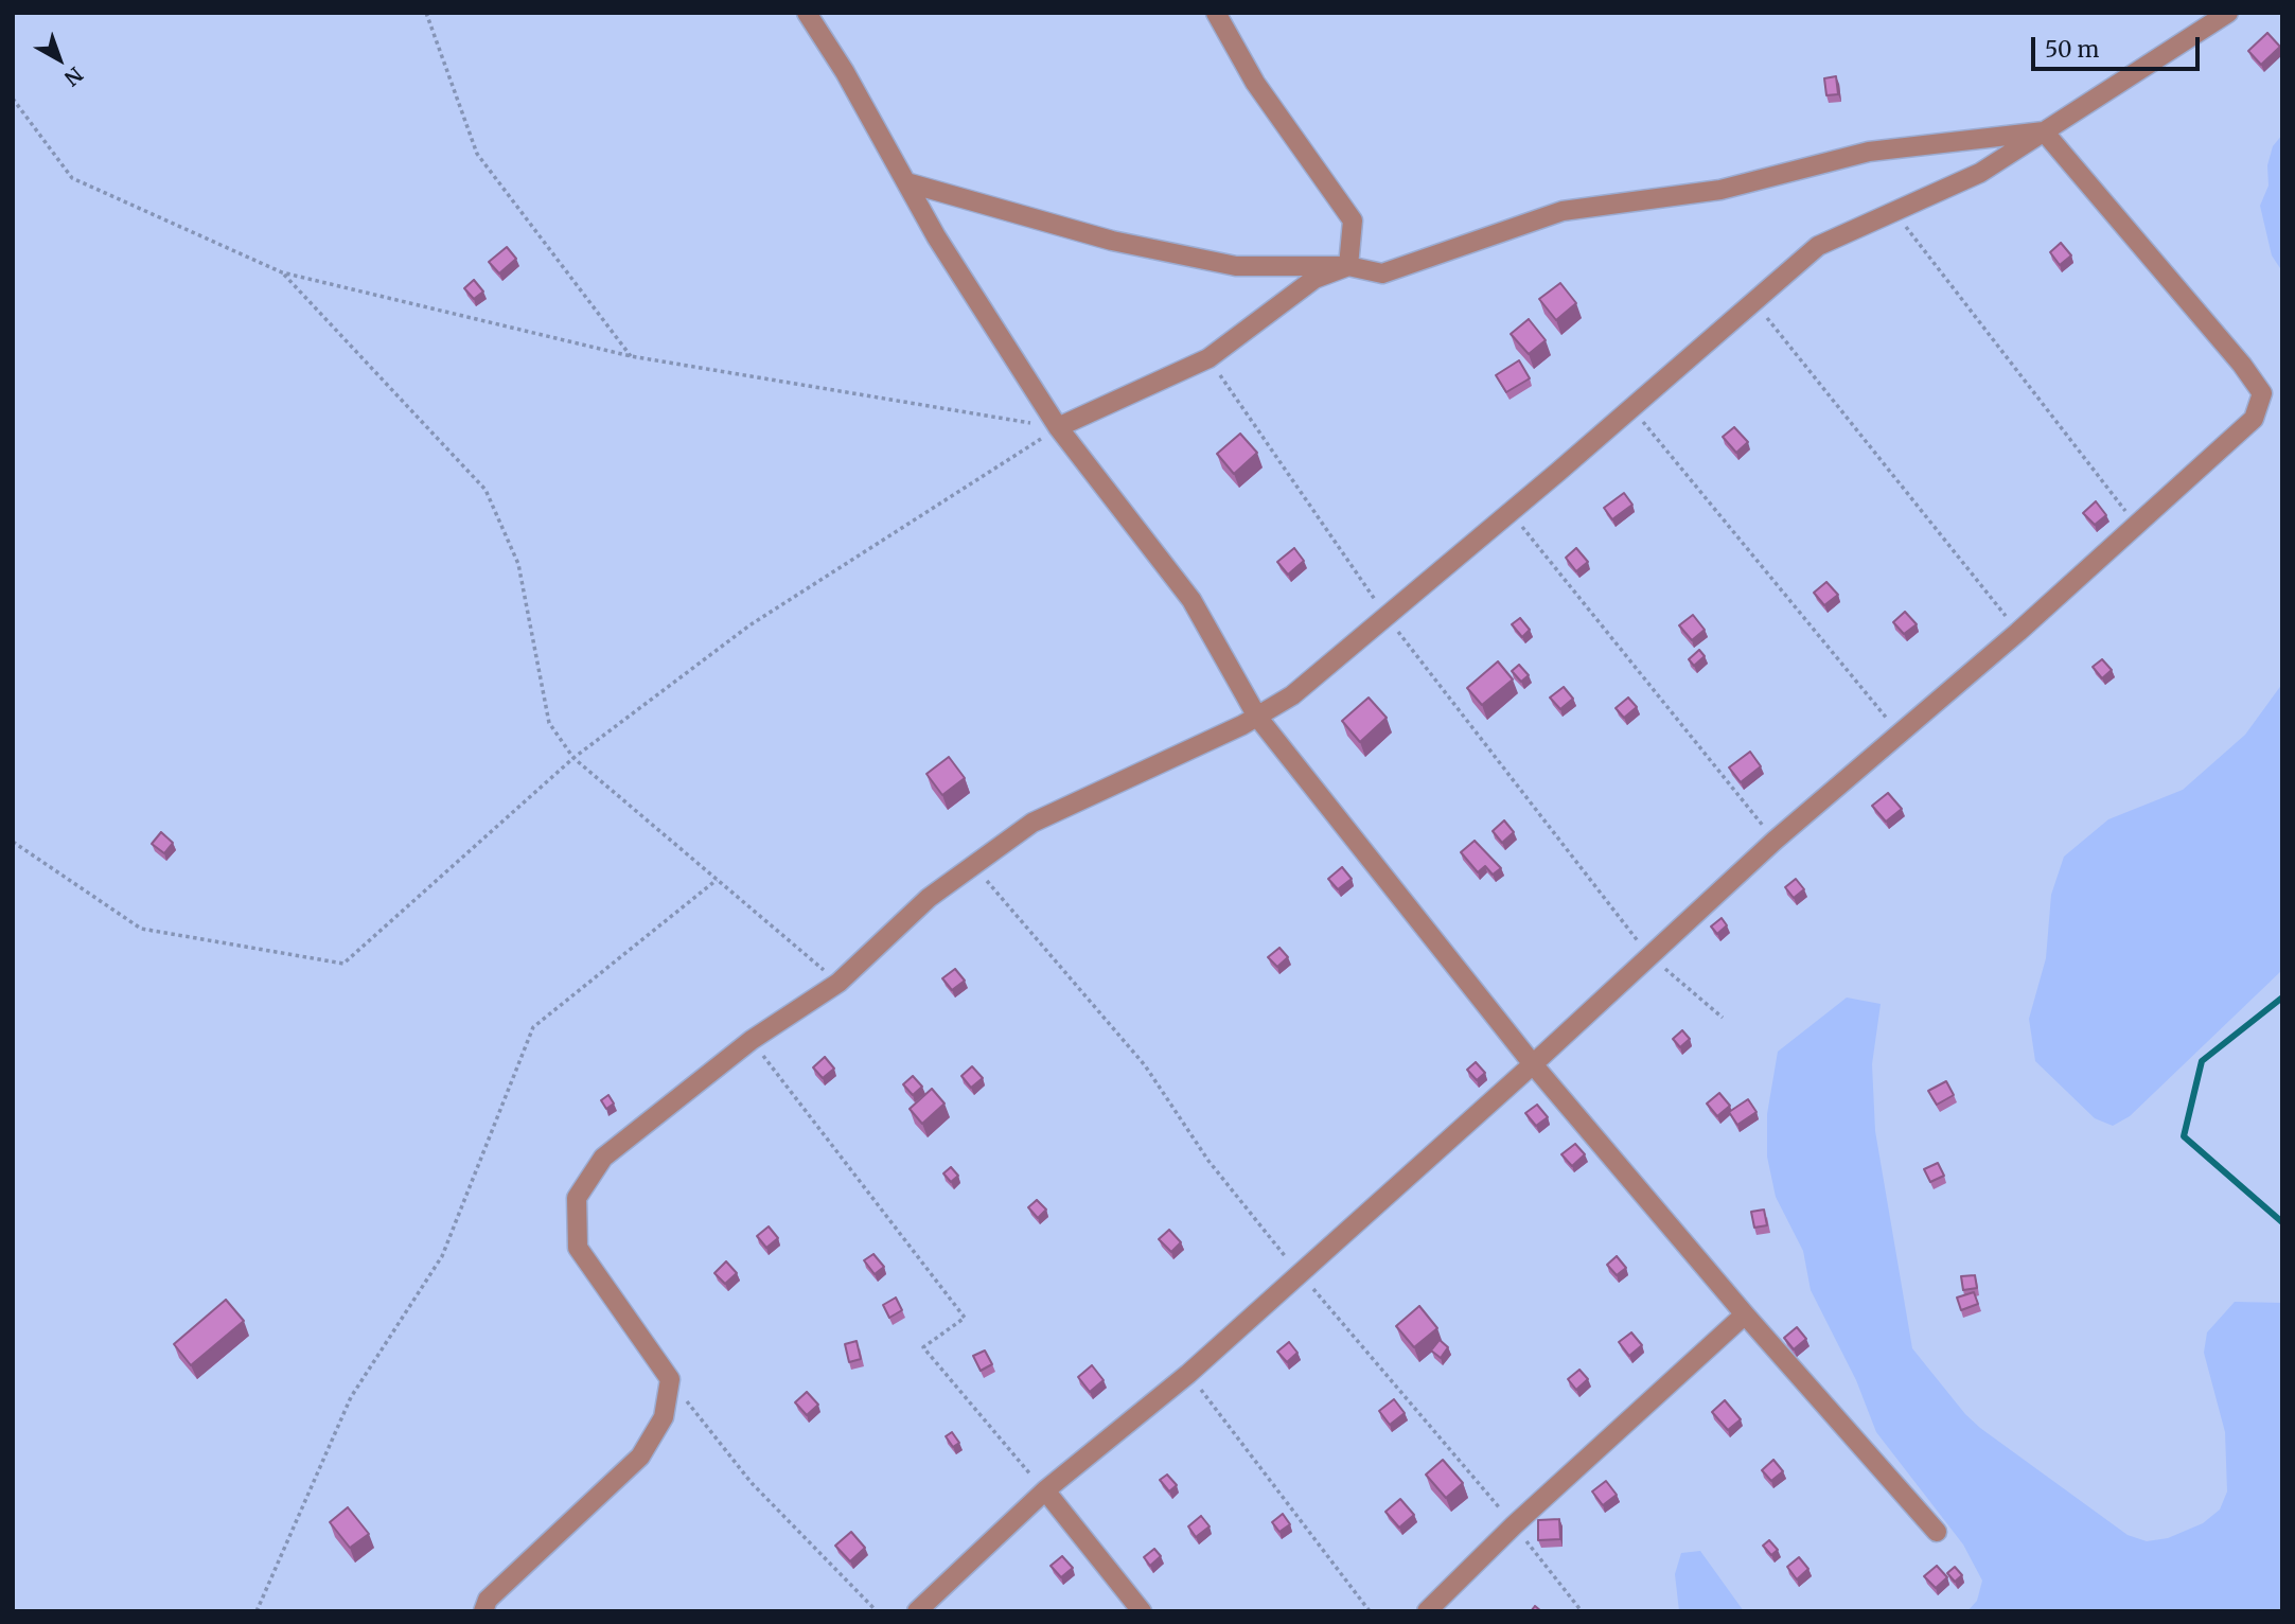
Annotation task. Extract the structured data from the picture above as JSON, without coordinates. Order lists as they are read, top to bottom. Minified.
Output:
{"scale_bar":"50 m","north":"bottom right"}
